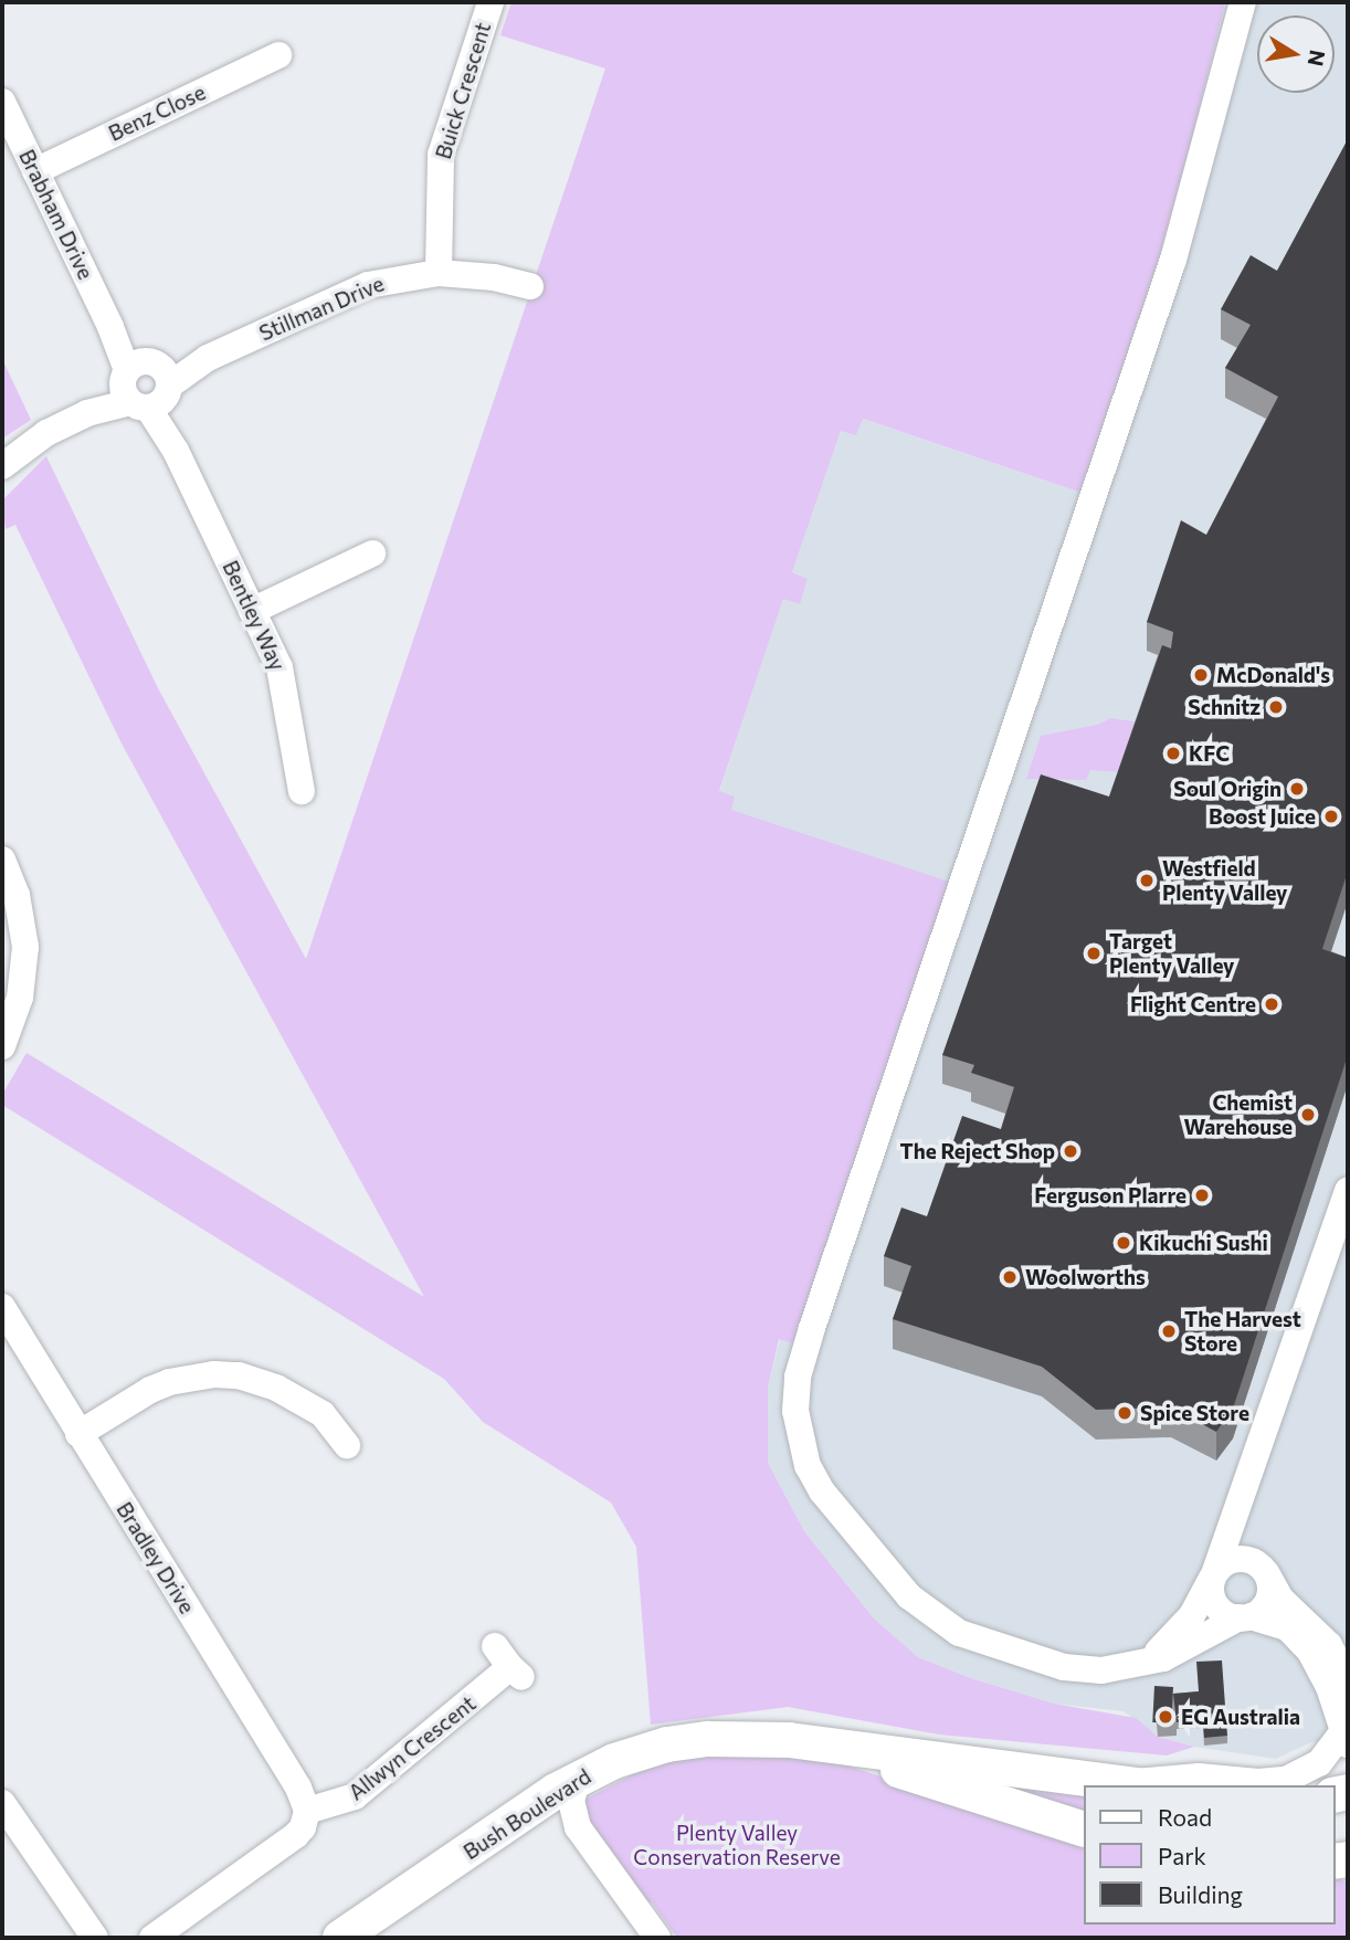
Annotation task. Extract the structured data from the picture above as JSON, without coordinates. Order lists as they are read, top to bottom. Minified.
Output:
{"streets":{"main road":["Bush Boulevard"],"street":["Buick Crescent","Benz Close","Brabham Drive","Stillman Drive","Bentley Way","Bradley Drive","Allwyn Crescent"]},"crossings":[["Buick Crescent","Stillman Drive"],["Benz Close","Brabham Drive"],["Brabham Drive","Stillman Drive"],["Brabham Drive","Bentley Way"],["Stillman Drive","Bentley Way"],["Bradley Drive","Allwyn Crescent"]],"parks":["Plenty Valley Conservation Reserve"],"places":["McDonald's","Schnitz","KFC","Soul Origin","Boost Juice","Westfield Plenty Valley","Target Plenty Valley","Flight Centre","Chemist Warehouse","The Reject Shop","Ferguson Plarre","Kikuchi Sushi","Woolworths","The Harvest Store","Spice Store","EG Australia"],"legend":["Road","Park","Building"],"north":"right"}
